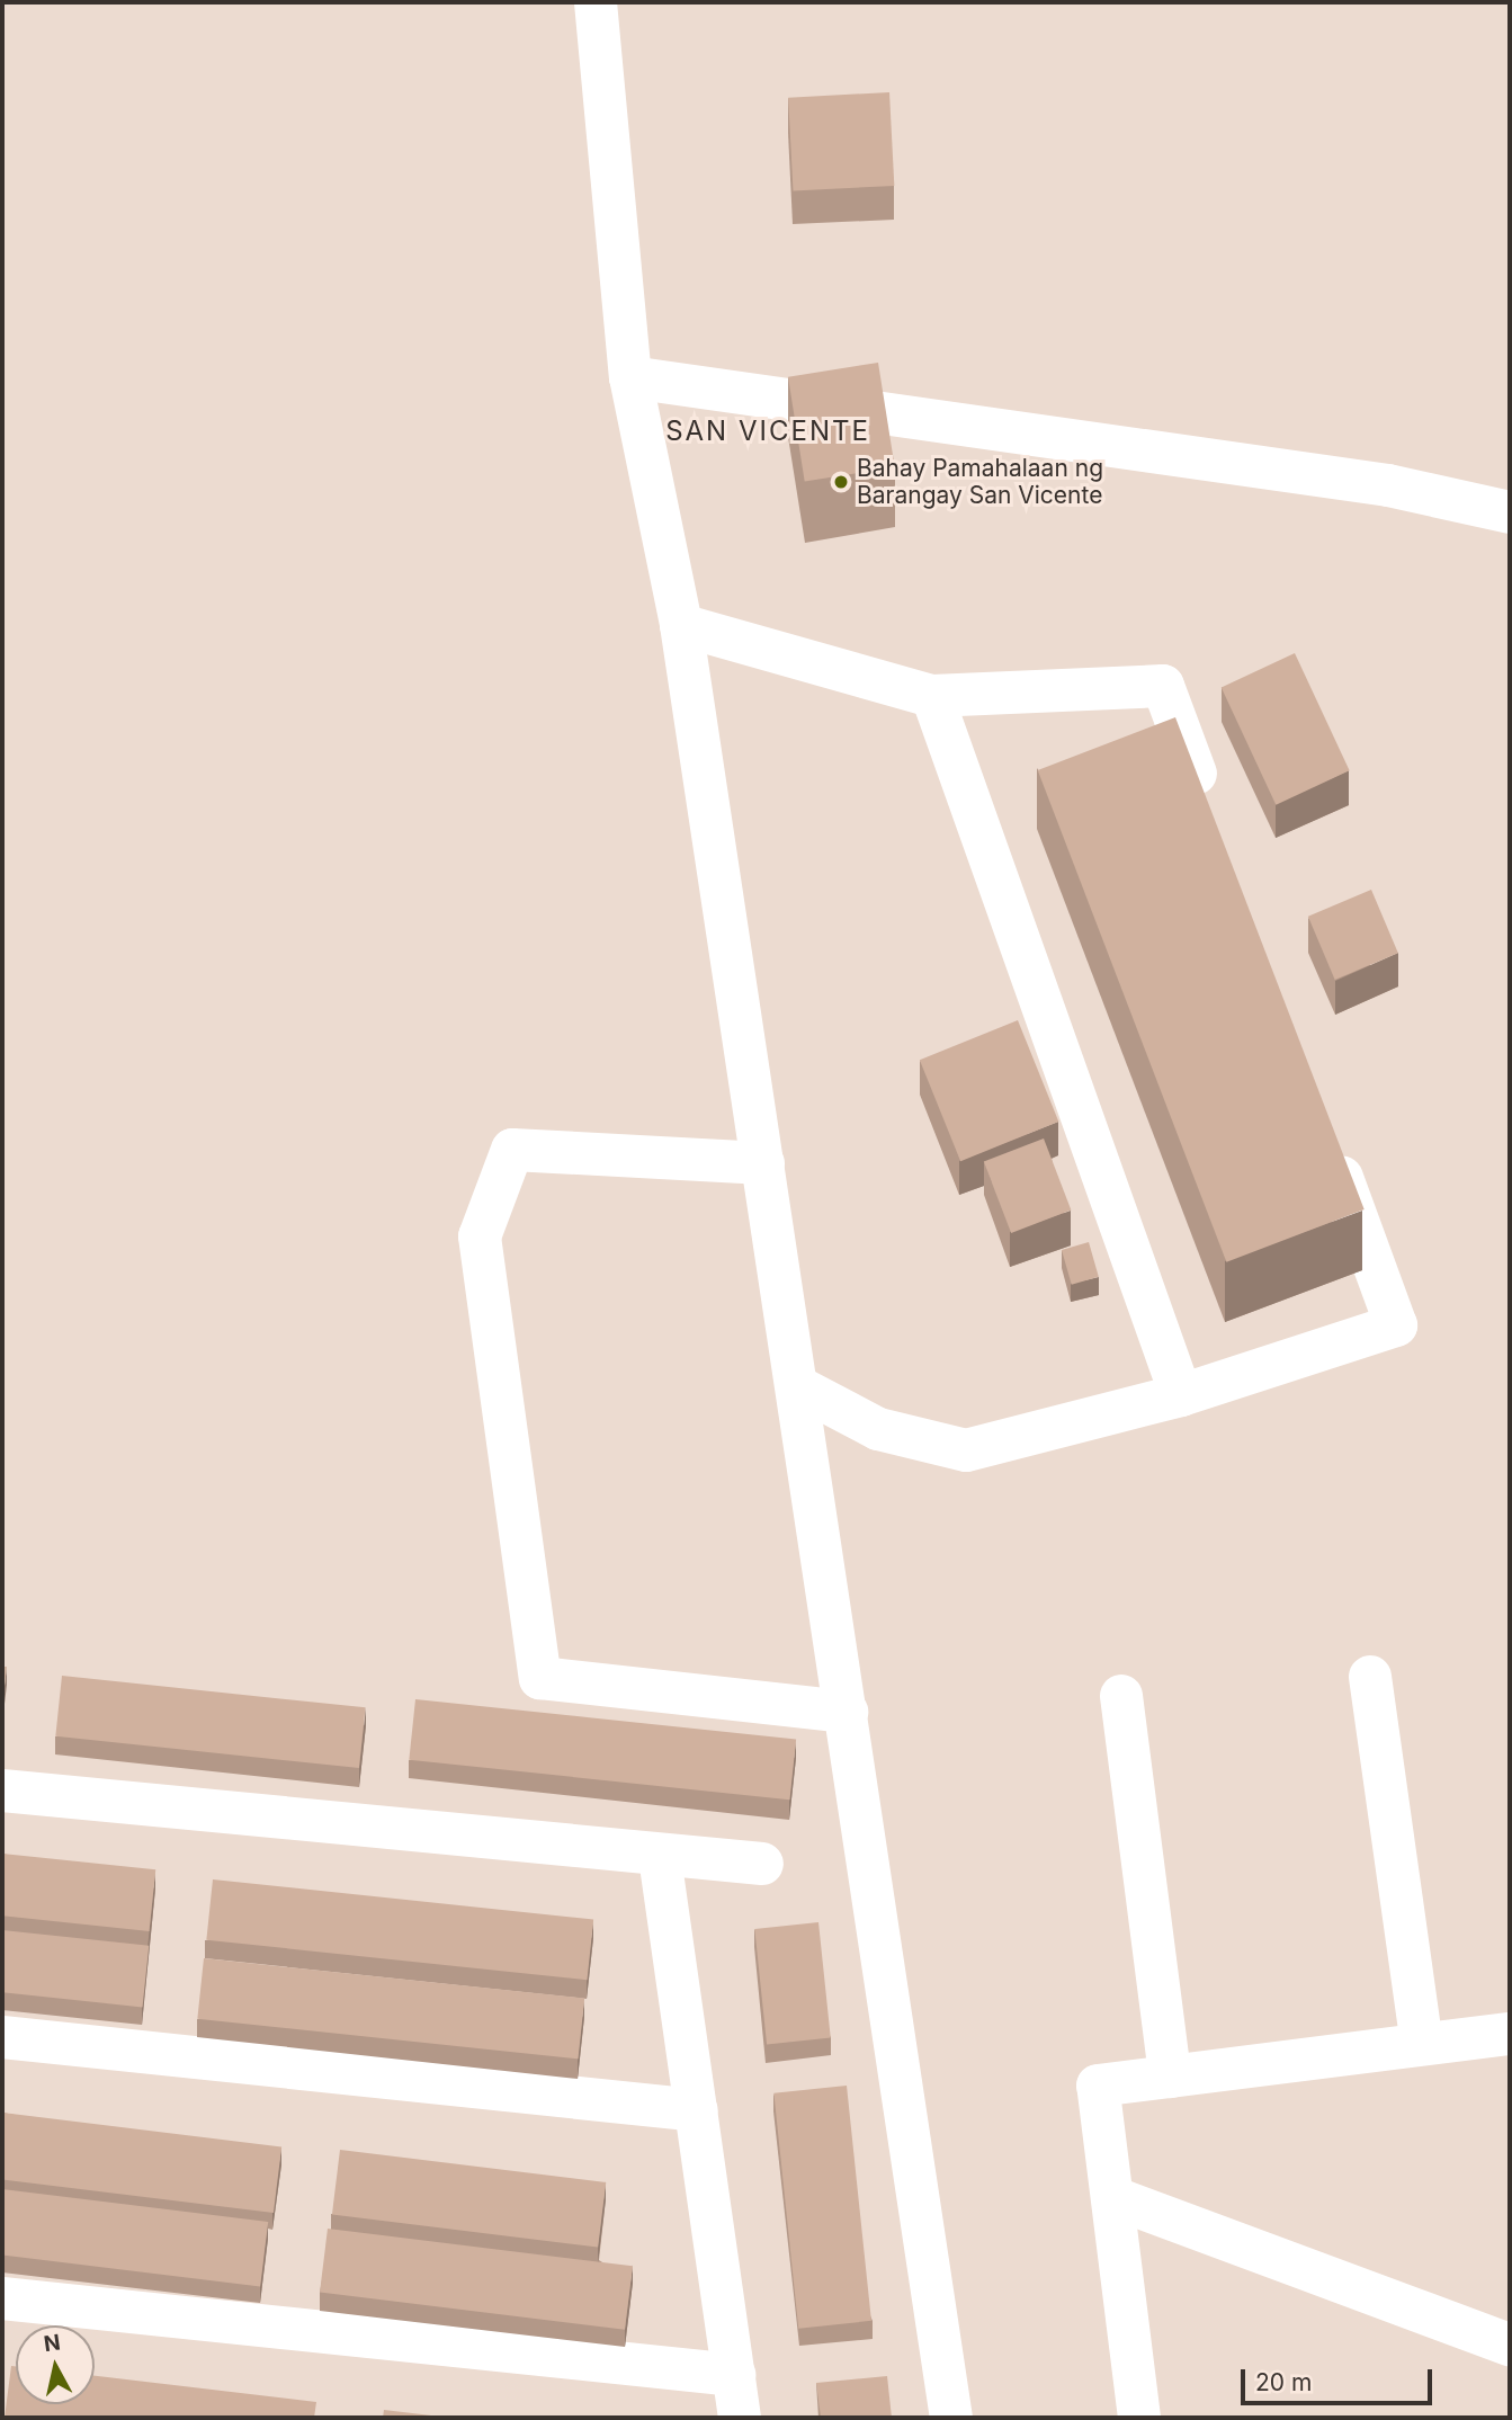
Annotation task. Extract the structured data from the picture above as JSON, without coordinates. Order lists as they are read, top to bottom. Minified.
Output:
{"districts":["SAN VICENTE"],"places":["Bahay Pamahalaan ng Barangay San Vicente"],"scale_bar":"20 m","north":"top"}
